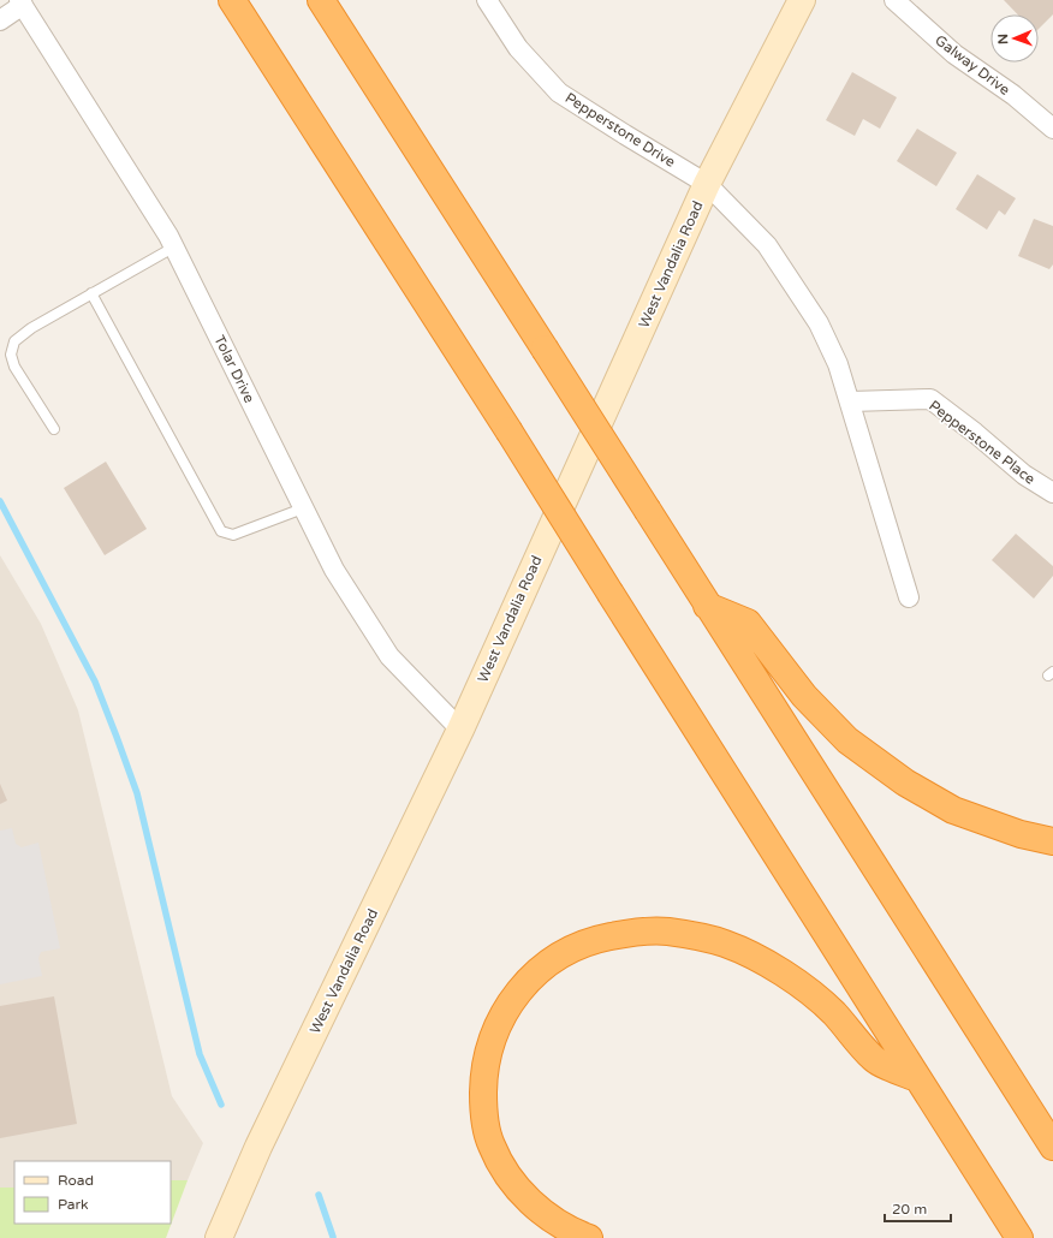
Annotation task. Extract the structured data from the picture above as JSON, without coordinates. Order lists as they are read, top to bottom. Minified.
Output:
{"streets":{"main road":["West Vandalia Road"],"street":["Galway Drive","Pepperstone Drive","Tolar Drive","Pepperstone Place"]},"crossings":[["Pepperstone Drive","West Vandalia Road"],["Pepperstone Drive","Pepperstone Place"],["West Vandalia Road","Tolar Drive"]],"legend":["Road","Park"],"scale_bar":"20 m","north":"left"}
